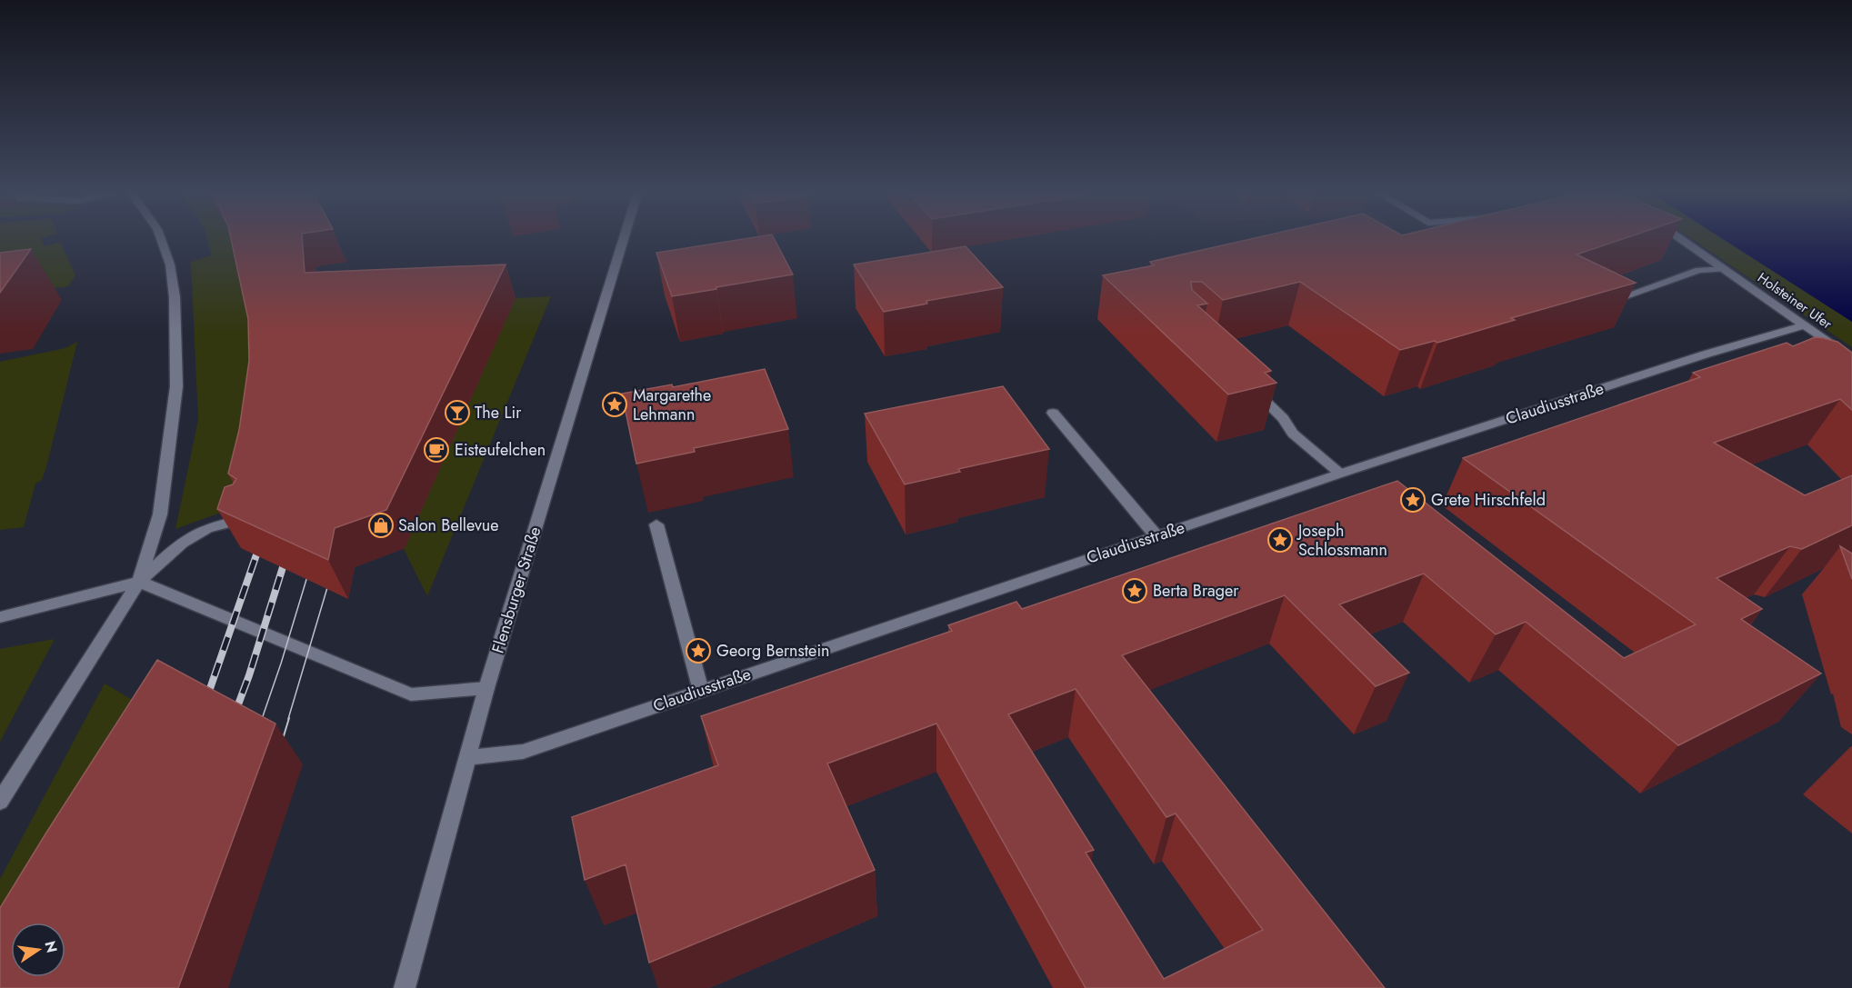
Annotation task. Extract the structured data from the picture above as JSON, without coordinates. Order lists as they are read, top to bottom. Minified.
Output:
{"streets":{"street":["Holsteiner Ufer","Claudiusstraße","Flensburger Straße"]},"crossings":[["Holsteiner Ufer","Claudiusstraße"],["Claudiusstraße","Flensburger Straße"]],"places":{"place":["Margarethe Lehmann","Grete Hirschfeld","Joseph Schlossmann","Berta Brager","Georg Bernstein"],"bar":["The Lir"],"cafe":["Eisteufelchen"],"shop":["Salon Bellevue"]},"north":"right"}
